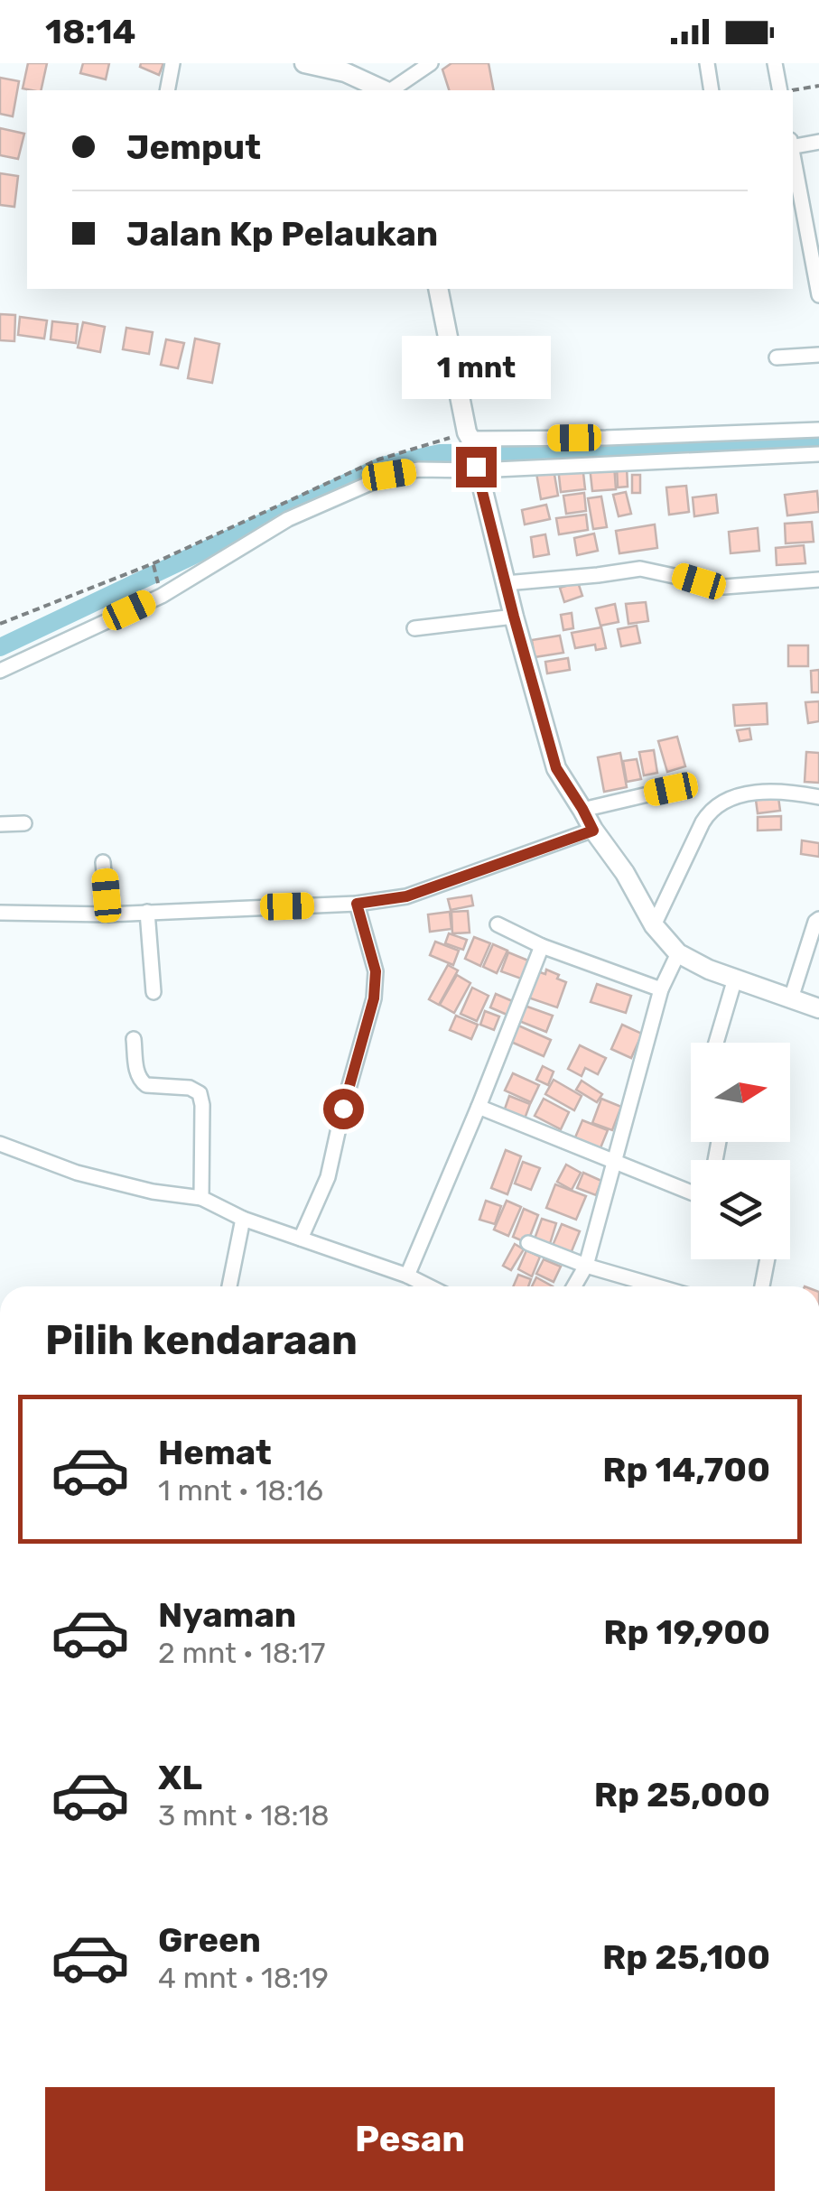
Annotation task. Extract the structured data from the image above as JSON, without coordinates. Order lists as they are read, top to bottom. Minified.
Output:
{"north":"right","page":{"status":"18:14","banner":["Jemput","Jalan Kp Pelaukan"],"bubble":"1 mnt","heading":"Pilih kendaraan","list":[{"name":"Hemat","note":"1 mnt · 18:16","value":"Rp 14,700"},{"name":"Nyaman","note":"2 mnt · 18:17","value":"Rp 19,900"},{"name":"XL","note":"3 mnt · 18:18","value":"Rp 25,000"},{"name":"Green","note":"4 mnt · 18:19","value":"Rp 25,100"}],"buttons":"Pesan"}}
